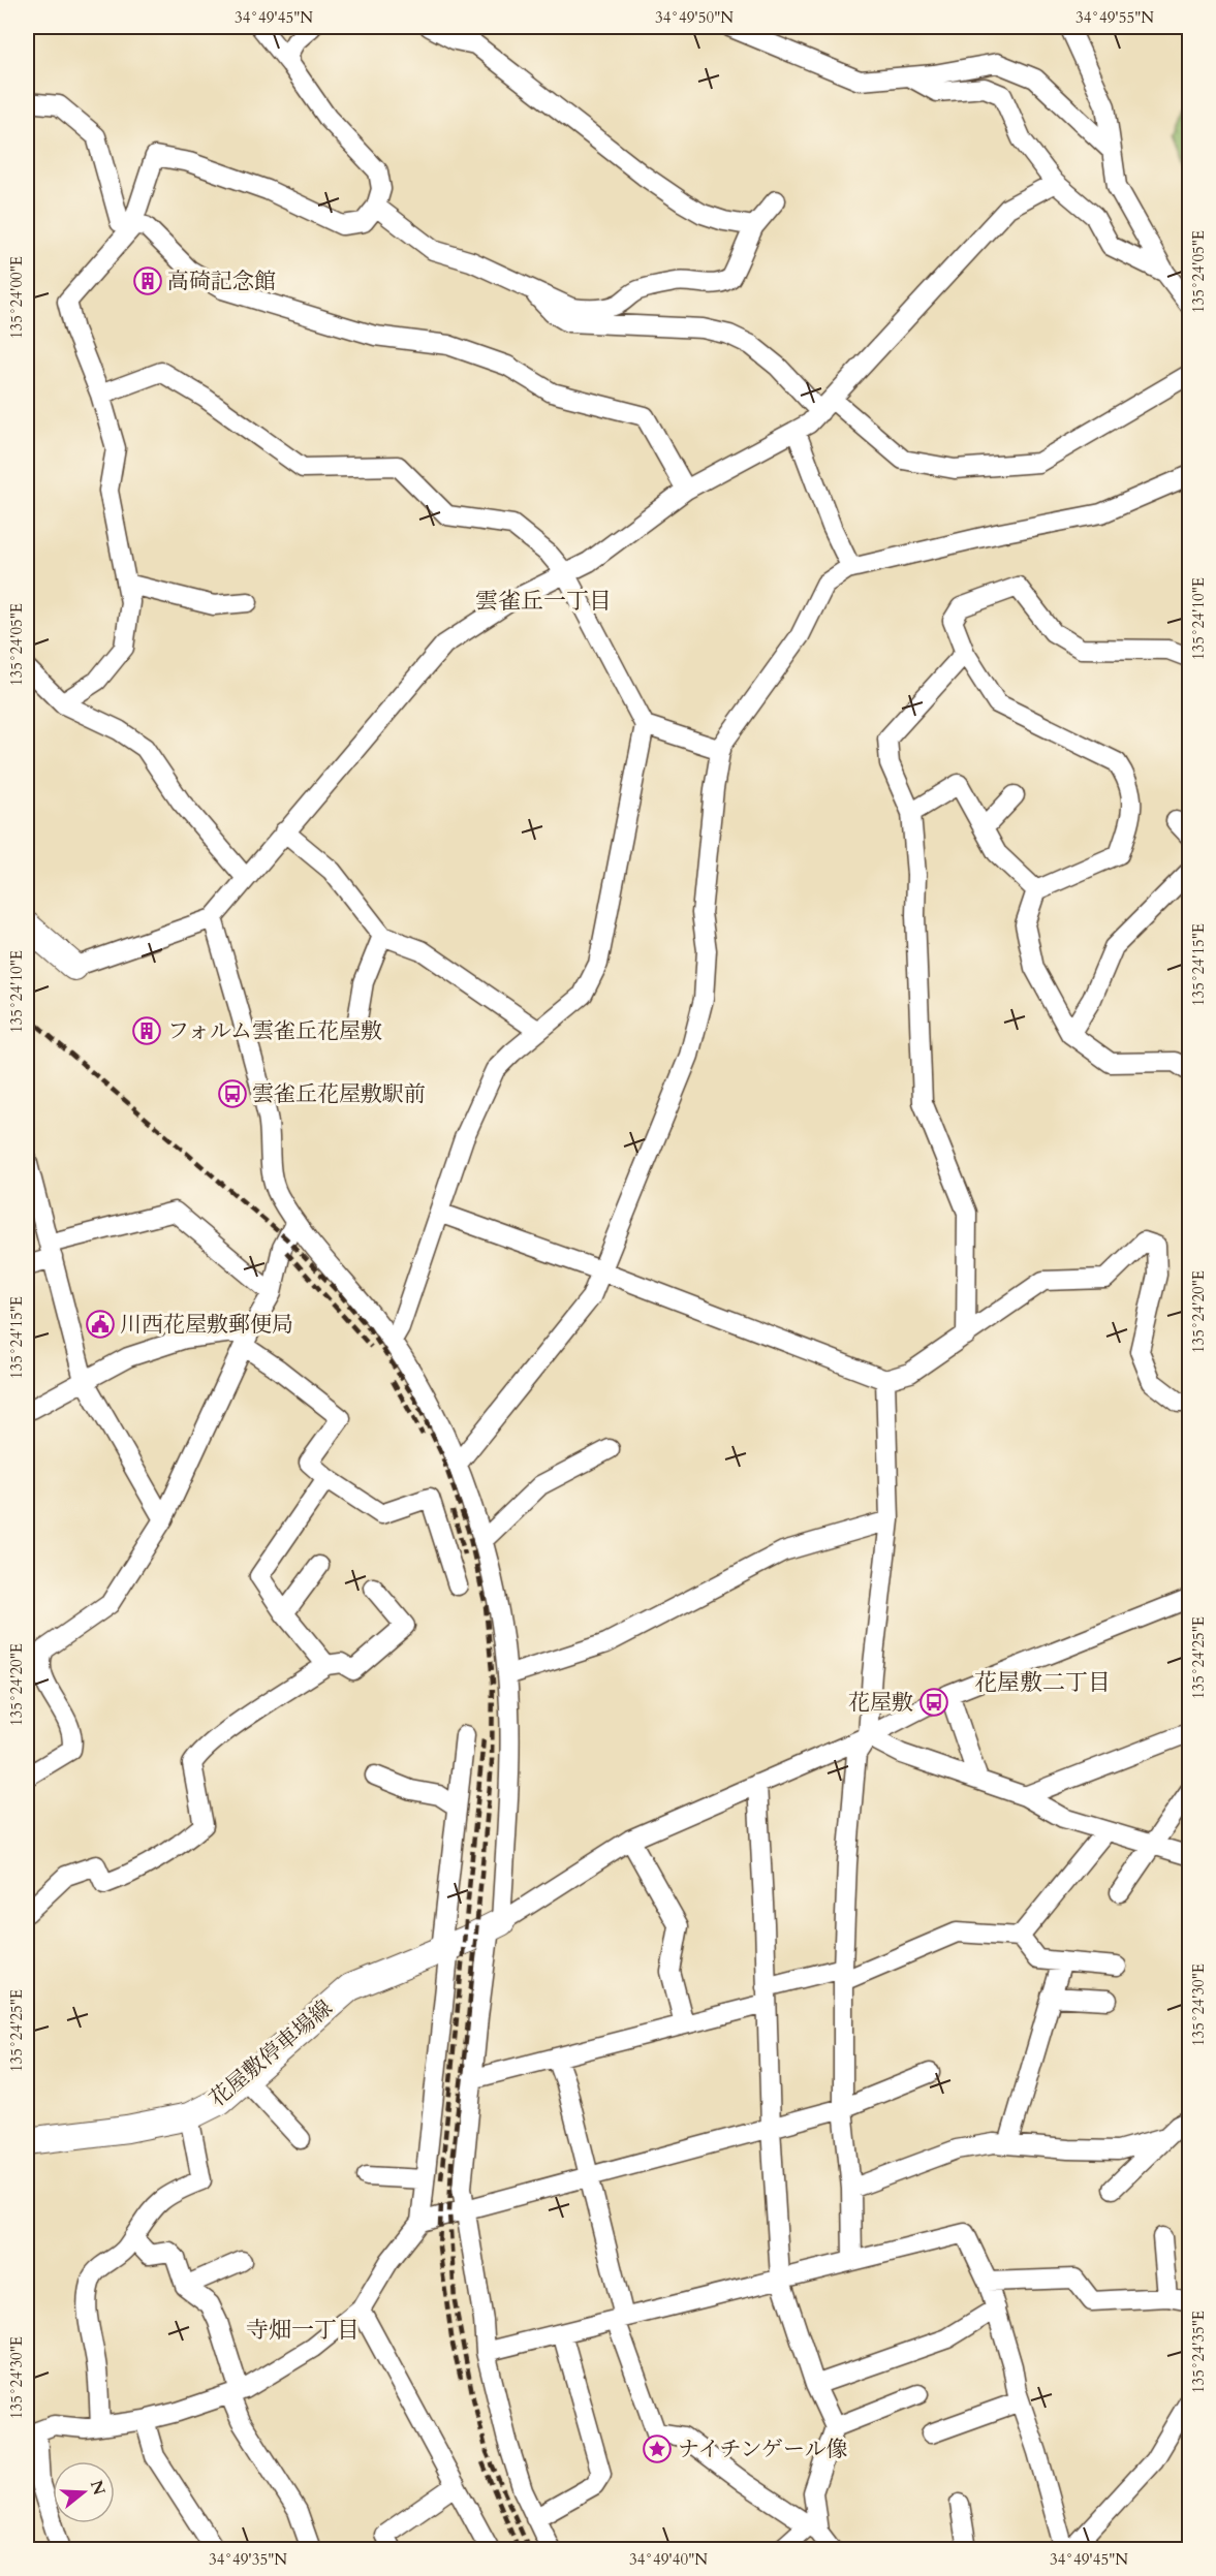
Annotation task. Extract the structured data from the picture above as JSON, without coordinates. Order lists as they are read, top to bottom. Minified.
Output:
{"streets":{"main road":["花屋敷停車場線"]},"districts":["雲雀丘一丁目","花屋敷二丁目","寺畑一丁目"],"places":{"building":["高碕記念館","フォルム雲雀丘花屋敷"],"bus stop":["雲雀丘花屋敷駅前","花屋敷"],"public building":["川西花屋敷郵便局"],"place":["ナイチンゲール像"]},"north":"right","coordinates":["34°49'45\"N","34°49'50\"N","34°49'55\"N","135°24'05\"E","135°24'00\"E","135°24'10\"E","135°24'15\"E","135°24'20\"E","135°24'25\"E","135°24'30\"E","135°24'35\"E","34°49'35\"N","34°49'40\"N"]}
